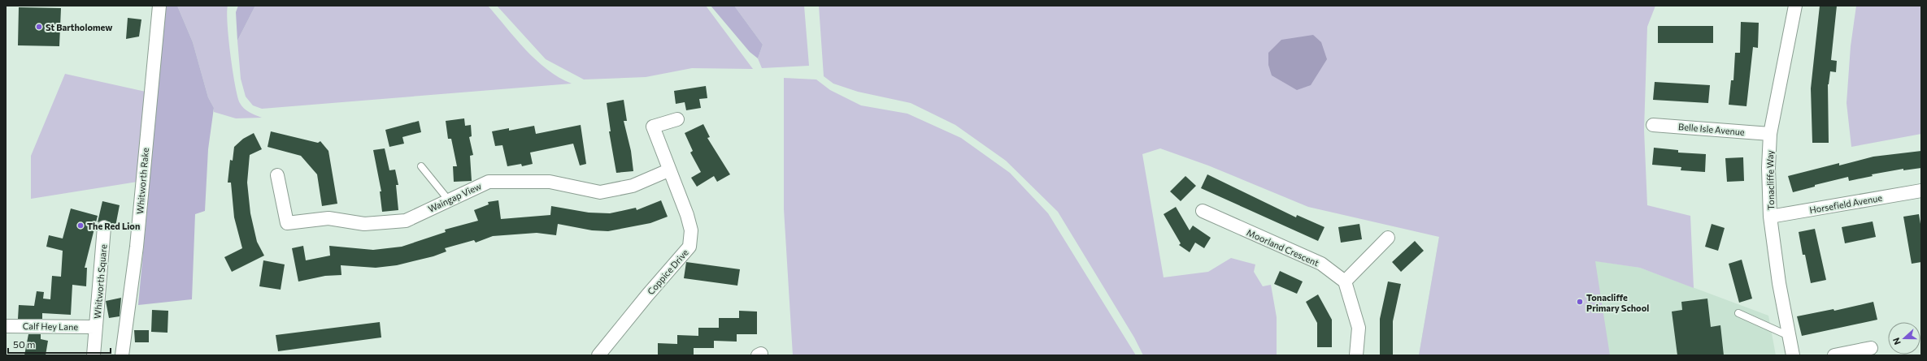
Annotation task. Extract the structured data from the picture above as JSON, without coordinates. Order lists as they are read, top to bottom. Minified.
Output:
{"streets":{"street":["Belle Isle Avenue","Tonacliffe Way","Whitworth Rake","Waingap View","Horsefield Avenue","Moorland Crescent","Coppice Drive","Whitworth Square","Calf Hey Lane"]},"crossings":[["Belle Isle Avenue","Tonacliffe Way"],["Tonacliffe Way","Horsefield Avenue"],["Waingap View","Coppice Drive"],["Whitworth Square","Calf Hey Lane"]],"places":["St Bartholomew","The Red Lion","Tonacliffe Primary School"],"scale_bar":"50 m","north":"left"}
